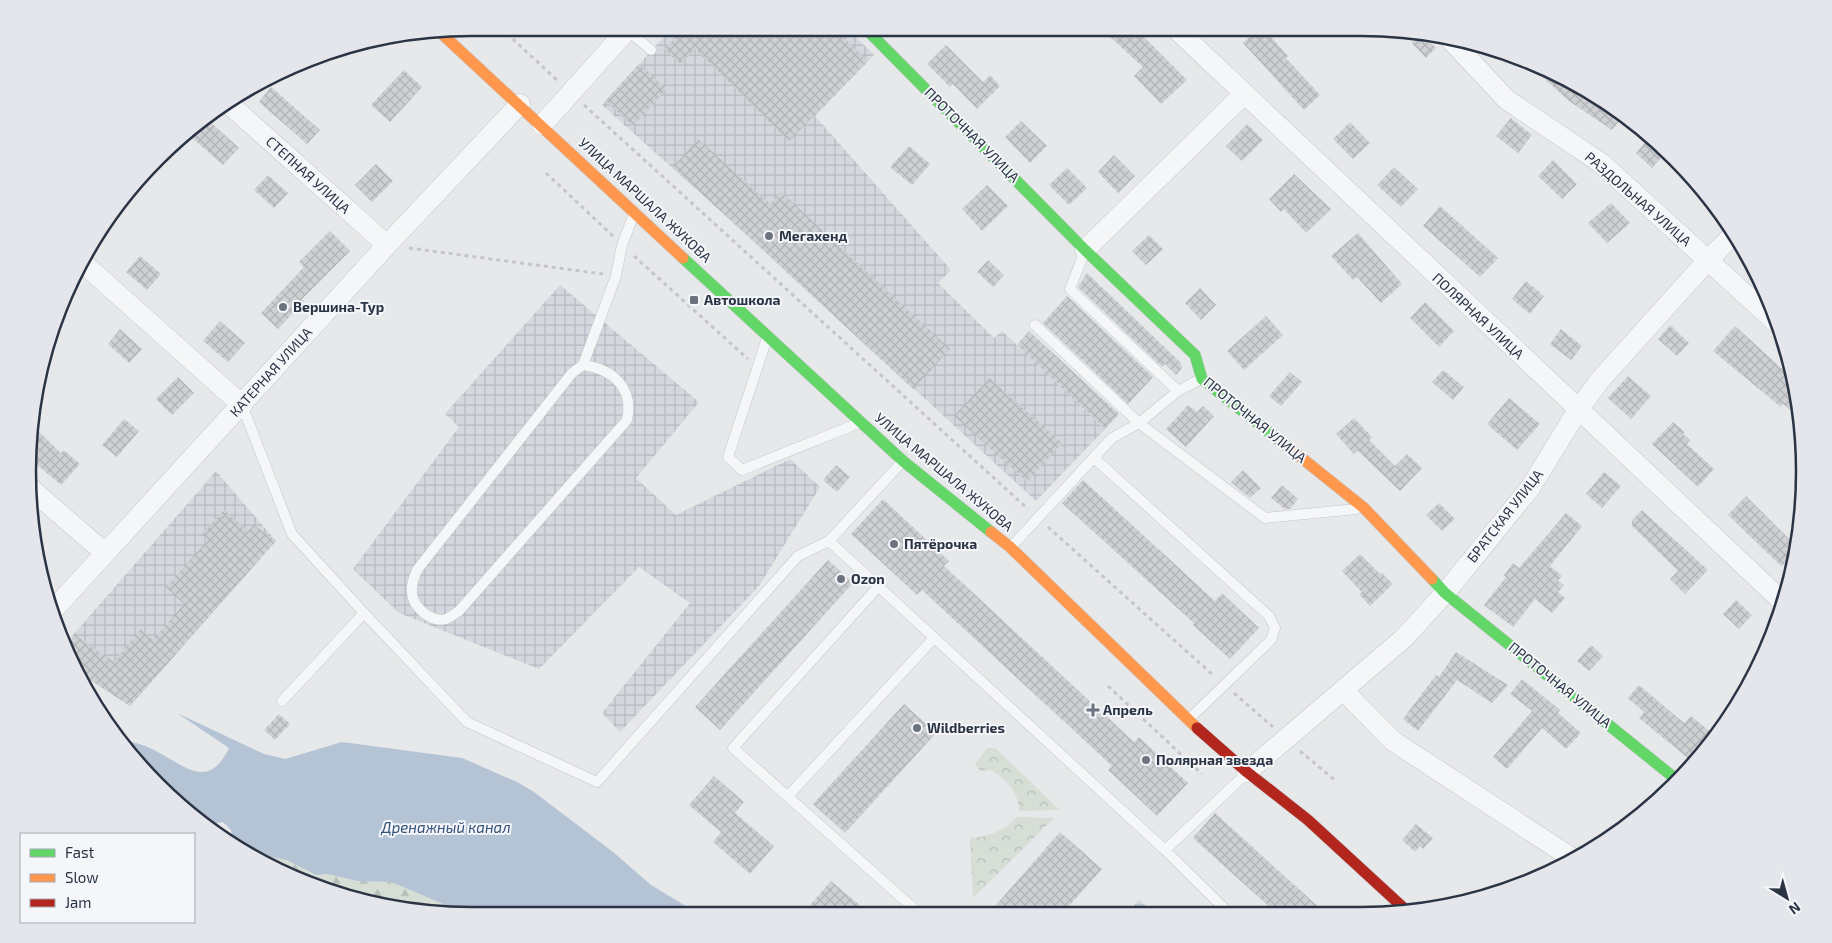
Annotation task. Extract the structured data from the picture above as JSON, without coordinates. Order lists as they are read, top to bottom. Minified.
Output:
{"streets":{"main road":["ПРОТОЧНАЯ УЛИЦА","УЛИЦА МАРШАЛА ЖУКОВА"],"street":["СТЕПНАЯ УЛИЦА","РАЗДОЛЬНАЯ УЛИЦА","ПОЛЯРНАЯ УЛИЦА","КАТЕРНАЯ УЛИЦА","БРАТСКАЯ УЛИЦА"]},"crossings":[["ПРОТОЧНАЯ УЛИЦА","БРАТСКАЯ УЛИЦА"],["СТЕПНАЯ УЛИЦА","КАТЕРНАЯ УЛИЦА"],["РАЗДОЛЬНАЯ УЛИЦА","БРАТСКАЯ УЛИЦА"],["УЛИЦА МАРШАЛА ЖУКОВА","КАТЕРНАЯ УЛИЦА"],["УЛИЦА МАРШАЛА ЖУКОВА","БРАТСКАЯ УЛИЦА"],["ПОЛЯРНАЯ УЛИЦА","БРАТСКАЯ УЛИЦА"]],"water":["Дренажный канал"],"places":{"other":["Мегахенд","Вершина-Тур","Пятёрочка","Ozon","Wildberries","Полярная звезда"],"transit":["Автошкола"],"health":["Апрель"]},"legend":["Fast","Slow","Jam"],"north":"bottom right"}
